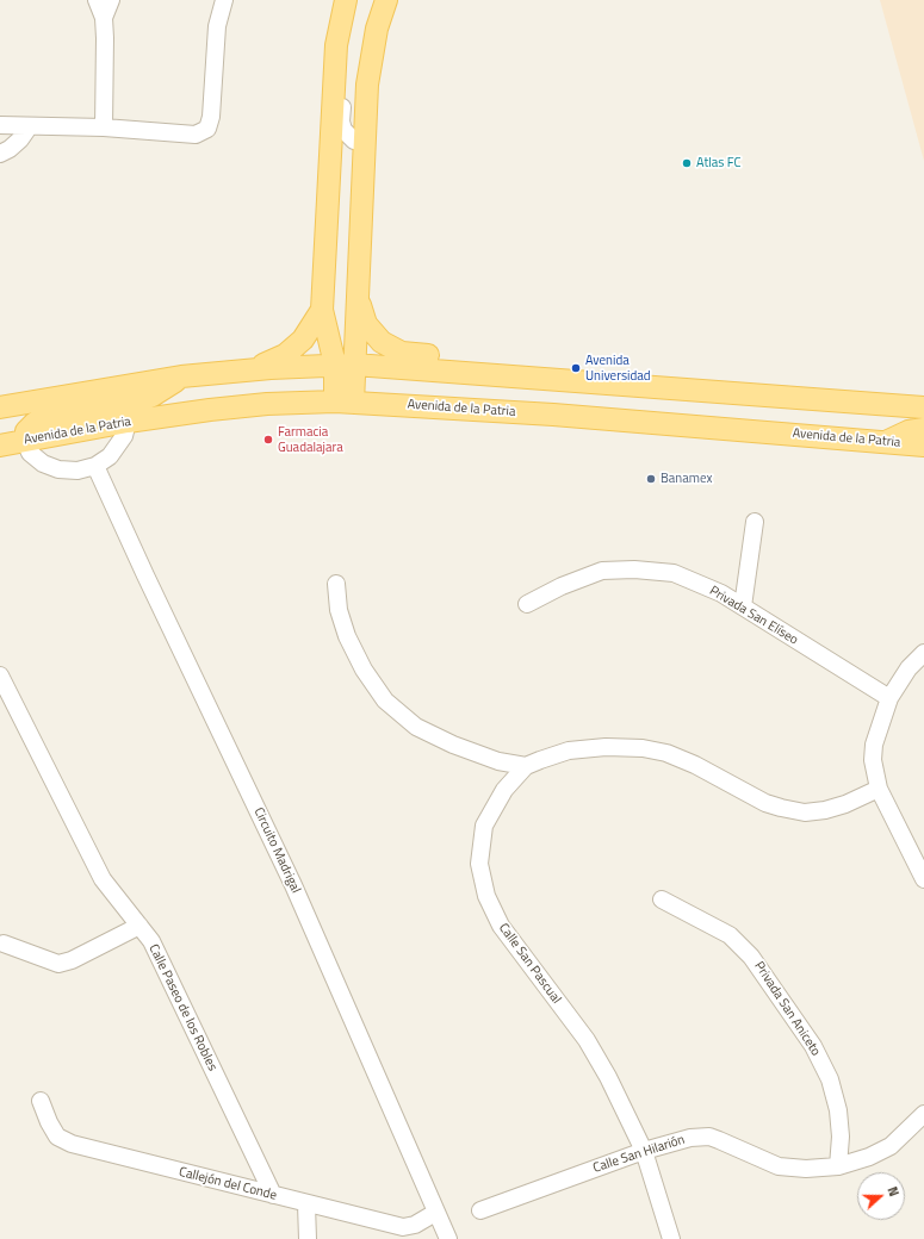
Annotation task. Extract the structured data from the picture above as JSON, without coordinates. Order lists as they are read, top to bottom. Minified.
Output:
{"streets":{"main road":["Avenida de la Patria"],"street":["Privada San Elíseo","Circuito Madrigal","Calle San Pascual","Calle Paseo de los Robles","Privada San Aniceto","Calle San Hilarión","Callejón del Conde"]},"crossings":[["Circuito Madrigal","Callejón del Conde"],["Calle San Pascual","Calle San Hilarión"],["Calle Paseo de los Robles","Callejón del Conde"],["Privada San Aniceto","Calle San Hilarión"]],"places":["Atlas FC","Avenida Universidad","Farmacia Guadalajara","Banamex"],"north":"right"}
